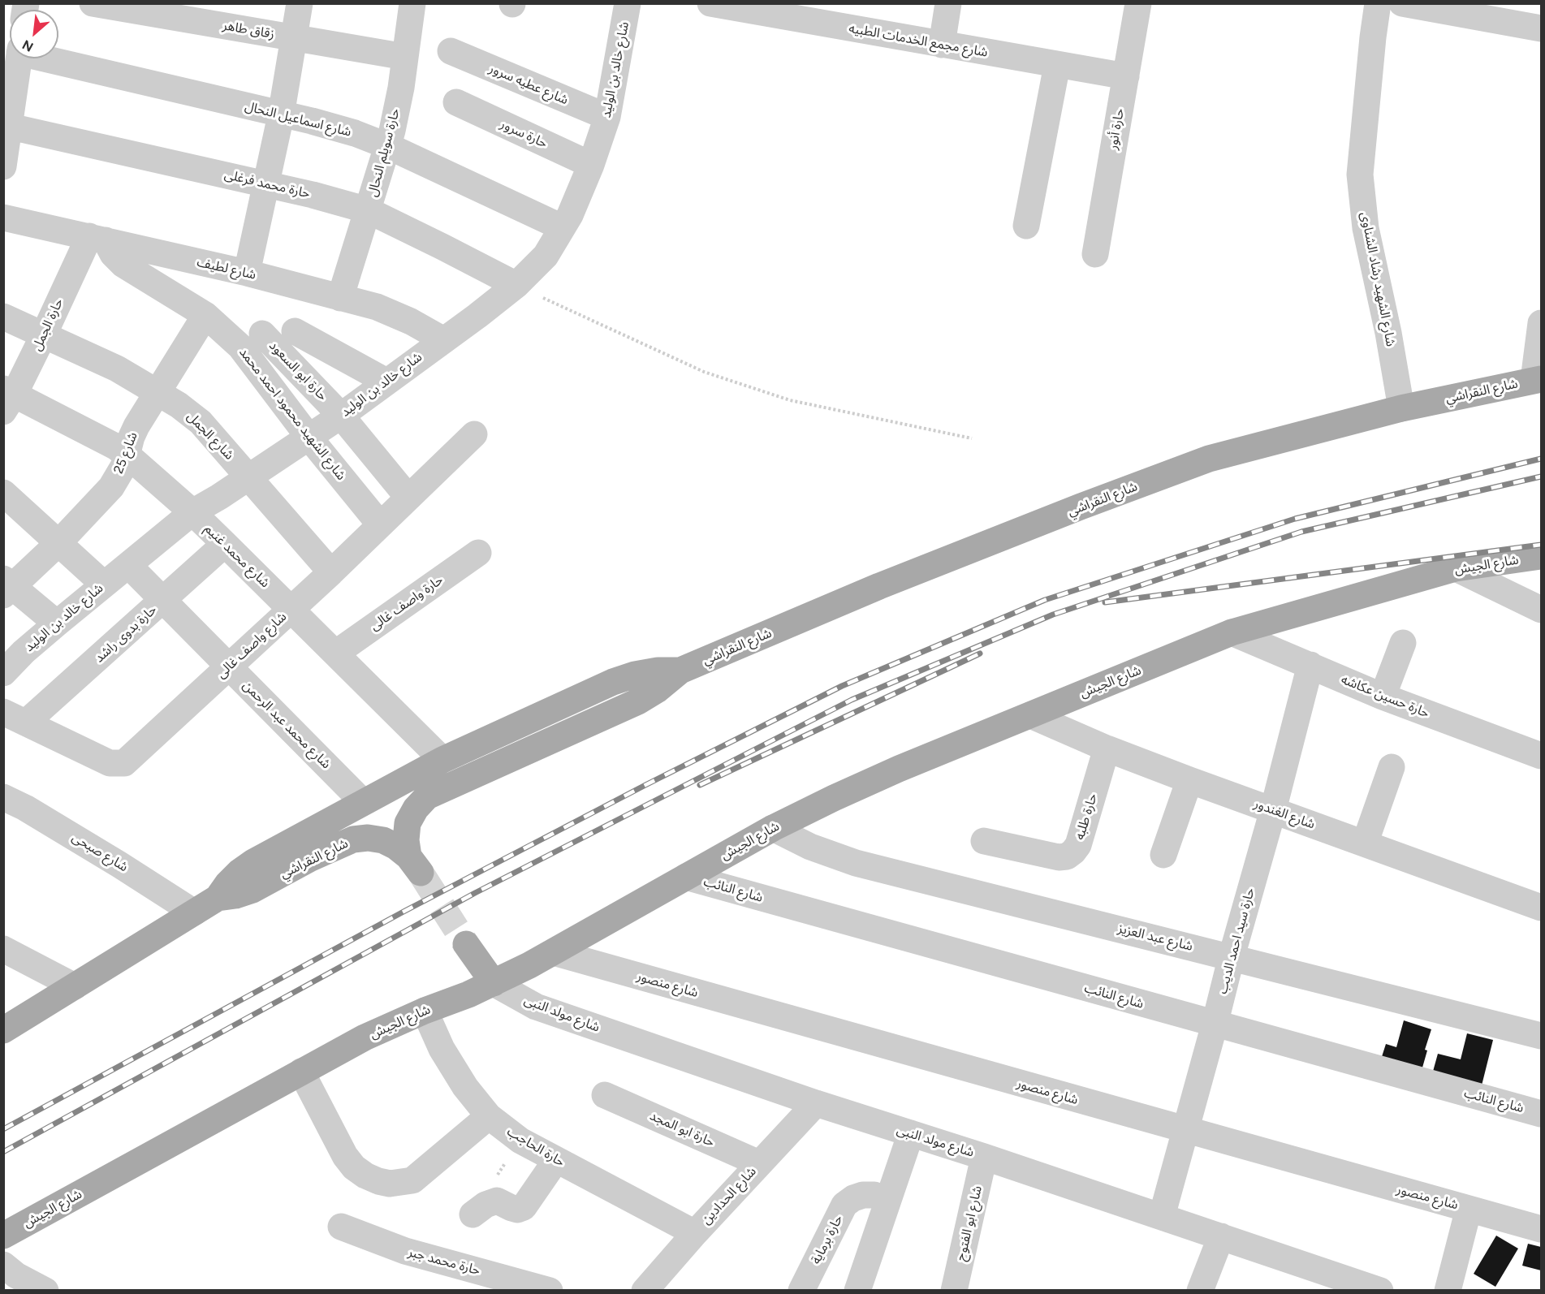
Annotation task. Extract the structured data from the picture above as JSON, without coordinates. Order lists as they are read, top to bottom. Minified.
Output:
{"streets":{"main road":["شارع النقراشي","شارع الجيش"],"street":["زقاق طاهر","شارع مجمع الخدمات الطبيه","شارع خالد بن الوليد","شارع عطيه سرور","شارع اسماعيل النحال","حارة أنور","حارة سرور","حارة سويلم النحال","حارة محمد فرغلى","شارع لطيف","شارع الشهيد رشاد الشناوى","حارة الجمل","حارة ابو السعود","شارع الشهيد محمود احمد محمد","شارع الجمل","شارع 25","شارع محمد غنيم","حارة واصف غالى","حارة بدوى راشد","شارع واصف غالى","حارة حسين عكاشه","شارع محمد عبد الرحمن","شارع الغندور","حارة طلبه","شارع صبحى","شارع النائب","شارع عبد العزيز","حارة سيد احمد الديب","شارع منصور","شارع مولد النبى","حارة ابو المجد","حارة الحاجب","شارع الحدادين","شارع ابو الفتوح","حارة برماية","حارة محمد جبر"]},"crossings":[["زقاق طاهر","حارة سويلم النحال"],["شارع مجمع الخدمات الطبيه","حارة أنور"],["شارع خالد بن الوليد","شارع عطيه سرور"],["شارع خالد بن الوليد","شارع اسماعيل النحال"],["شارع خالد بن الوليد","حارة سرور"],["شارع خالد بن الوليد","حارة محمد فرغلى"],["شارع خالد بن الوليد","شارع لطيف"],["شارع خالد بن الوليد","حارة ابو السعود"],["شارع خالد بن الوليد","شارع الشهيد محمود احمد محمد"],["شارع خالد بن الوليد","شارع الجمل"],["شارع خالد بن الوليد","شارع محمد غنيم"],["شارع خالد بن الوليد","شارع محمد عبد الرحمن"],["شارع اسماعيل النحال","حارة سويلم النحال"],["حارة سويلم النحال","حارة محمد فرغلى"],["حارة سويلم النحال","شارع لطيف"],["شارع لطيف","حارة الجمل"],["شارع لطيف","شارع الشهيد محمود احمد محمد"],["شارع الشهيد رشاد الشناوى","شارع النقراشي"],["حارة الجمل","شارع الشهيد محمود احمد محمد"],["حارة الجمل","شارع الجمل"],["حارة الجمل","شارع محمد غنيم"],["حارة ابو السعود","شارع واصف غالى"],["شارع النقراشي","شارع محمد غنيم"],["شارع النقراشي","شارع محمد عبد الرحمن"],["شارع النقراشي","شارع صبحى"],["شارع الشهيد محمود احمد محمد","شارع 25"],["شارع الشهيد محمود احمد محمد","شارع واصف غالى"],["شارع الجمل","شارع 25"],["شارع الجمل","شارع واصف غالى"],["شارع 25","شارع محمد غنيم"],["شارع محمد غنيم","حارة واصف غالى"],["شارع محمد غنيم","حارة بدوى راشد"],["شارع محمد غنيم","شارع واصف غالى"],["شارع الجيش","حارة حسين عكاشه"],["شارع الجيش","شارع الغندور"],["شارع الجيش","شارع النائب"],["شارع الجيش","شارع عبد العزيز"],["شارع الجيش","شارع منصور"],["شارع الجيش","شارع مولد النبى"],["شارع الجيش","حارة الحاجب"],["حارة بدوى راشد","شارع واصف غالى"],["حارة بدوى راشد","شارع محمد عبد الرحمن"],["شارع واصف غالى","شارع محمد عبد الرحمن"],["حارة حسين عكاشه","حارة سيد احمد الديب"],["شارع الغندور","حارة طلبه"],["شارع الغندور","حارة سيد احمد الديب"],["شارع النائب","حارة سيد احمد الديب"],["شارع عبد العزيز","حارة سيد احمد الديب"],["حارة سيد احمد الديب","شارع منصور"],["حارة سيد احمد الديب","شارع مولد النبى"],["شارع مولد النبى","شارع الحدادين"],["شارع مولد النبى","شارع ابو الفتوح"],["حارة ابو المجد","شارع الحدادين"],["حارة الحاجب","شارع الحدادين"]],"north":"bottom left"}
